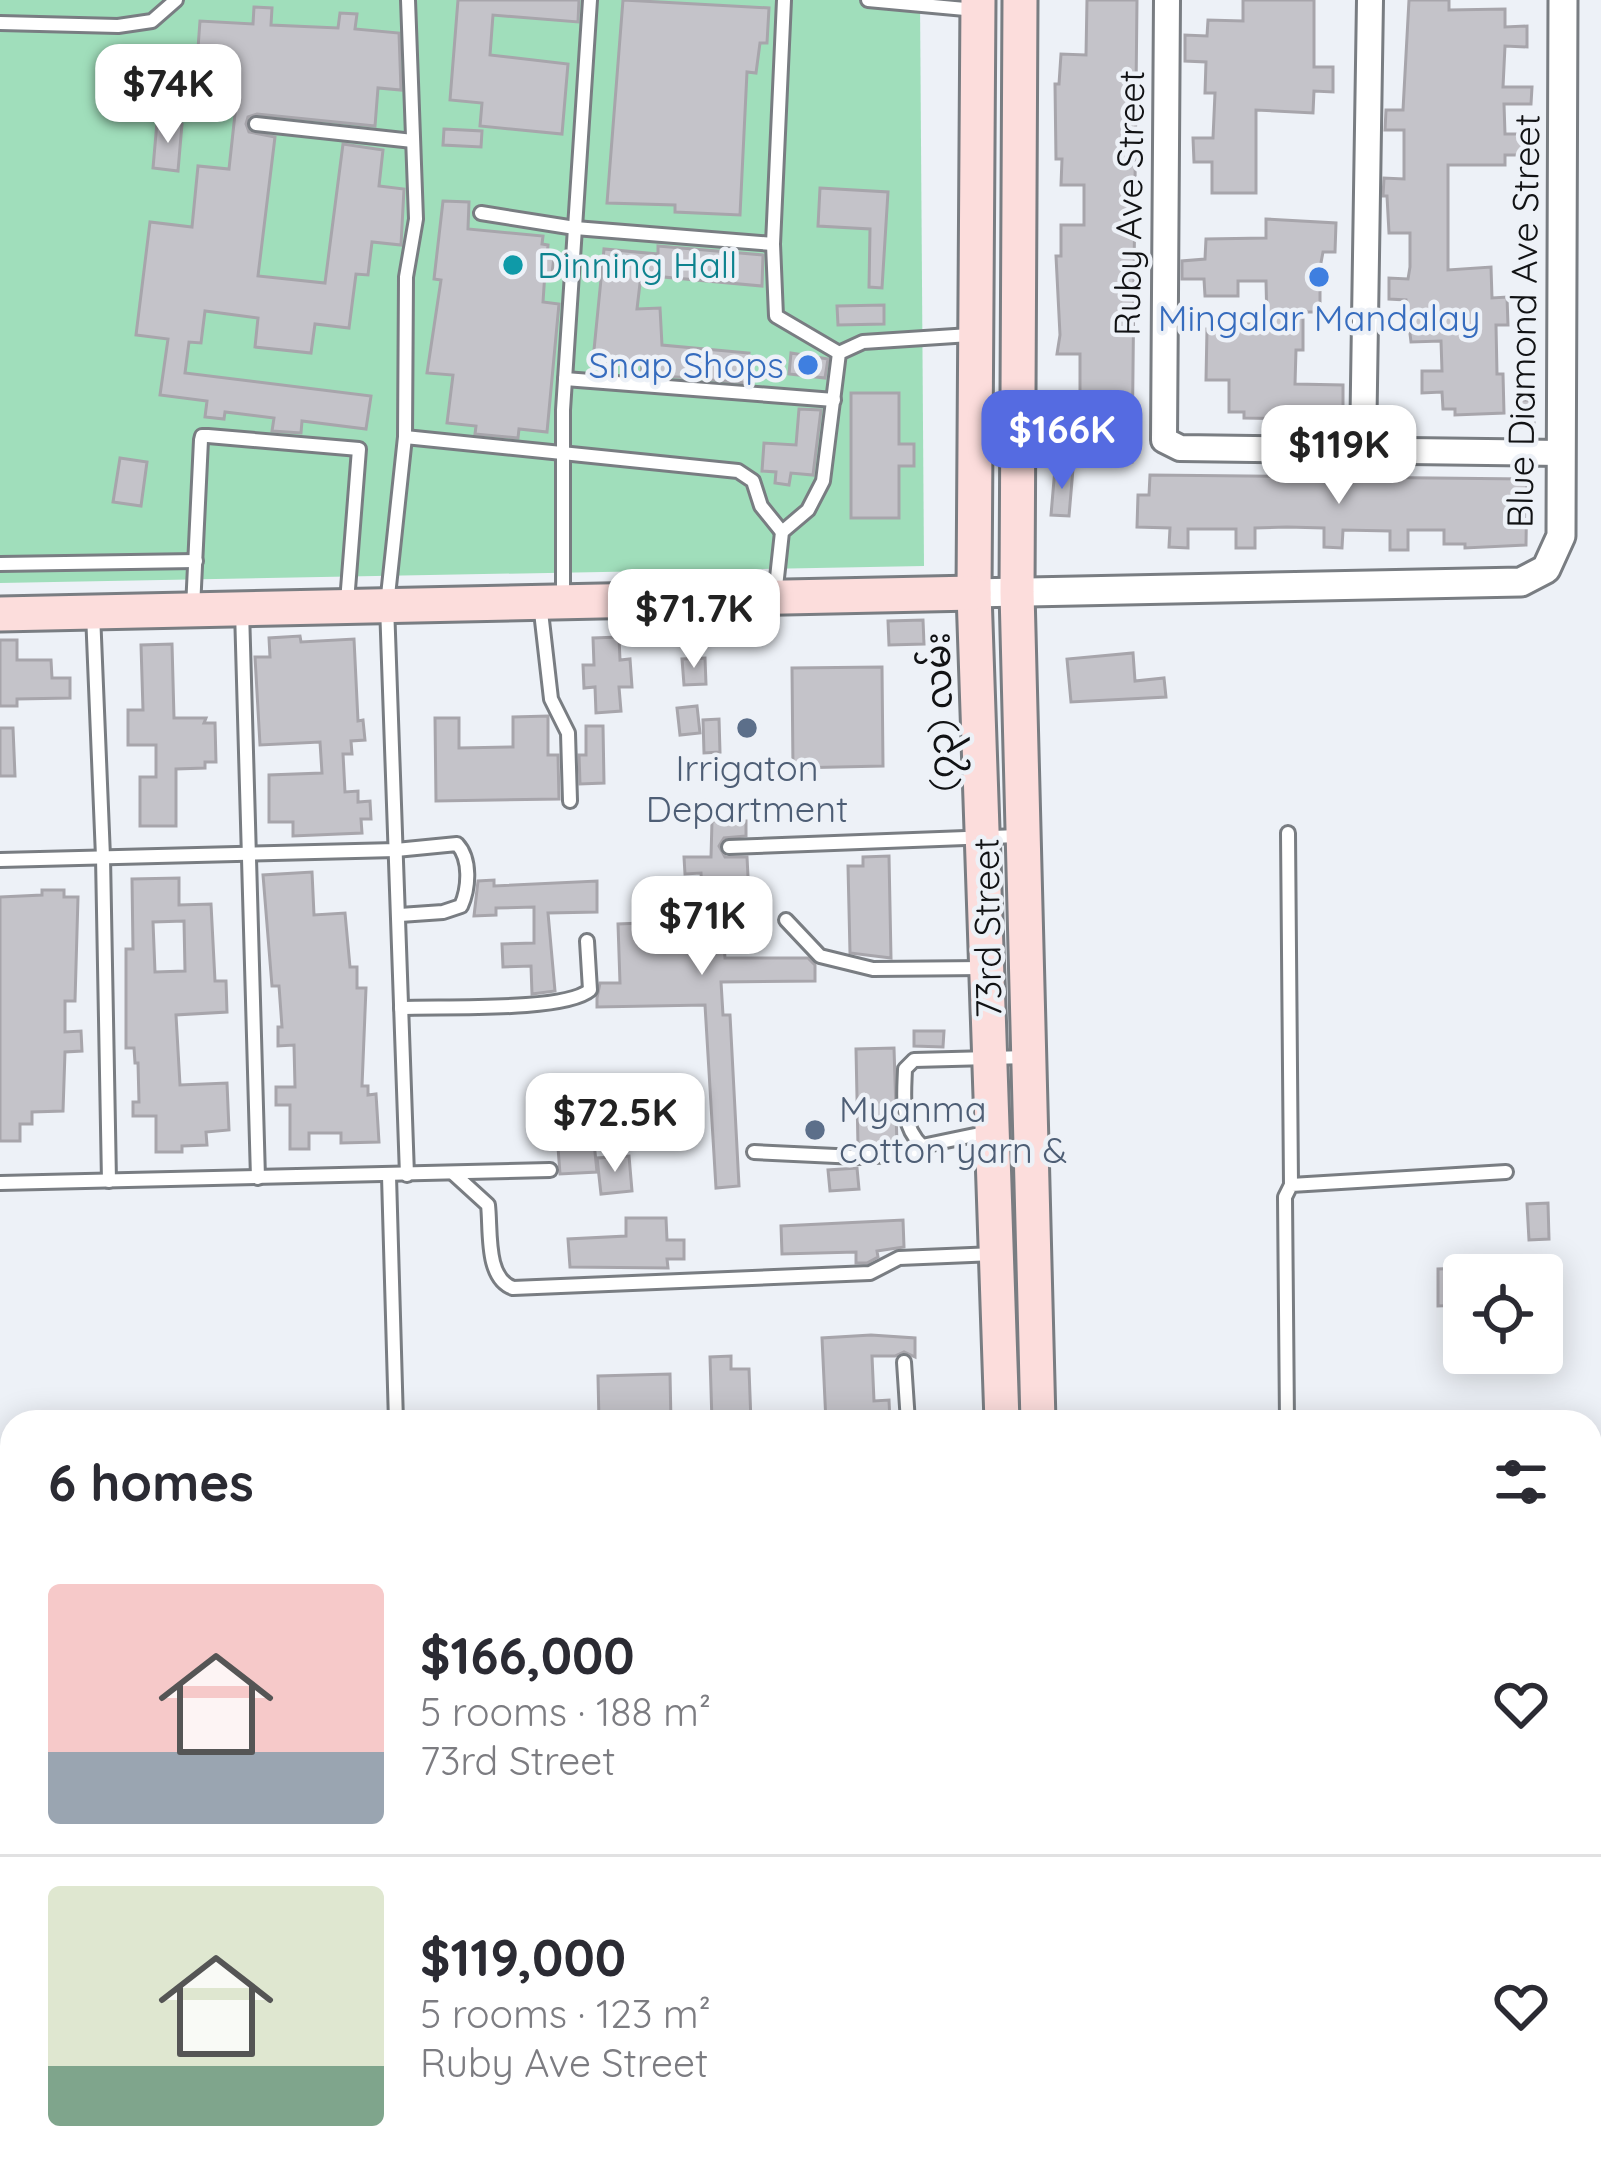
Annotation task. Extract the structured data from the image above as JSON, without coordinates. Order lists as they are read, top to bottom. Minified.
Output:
{"streets":{"main road":["(၇၃) လမ်း","73rd Street"],"street":["Ruby Ave Street","Blue Diamond Ave Street"]},"crossings":[["Ruby Ave Street","Blue Diamond Ave Street"],["Blue Diamond Ave Street","(၇၃) လမ်း"],["Blue Diamond Ave Street","73rd Street"]],"places":["Dinning Hall","Mingalar Mandalay","Snap Shops","Irrigaton Department","Myanma cotton yarn &"],"page":{"price":["$74K","$166K","$119K","$71.7K","$71K","$72.5K"],"heading":"6 homes","list":[{"name":"$166,000","note":"5 rooms · 188 m² · 73rd Street"},{"name":"$119,000","note":"5 rooms · 123 m² · Ruby Ave Street"}]}}
